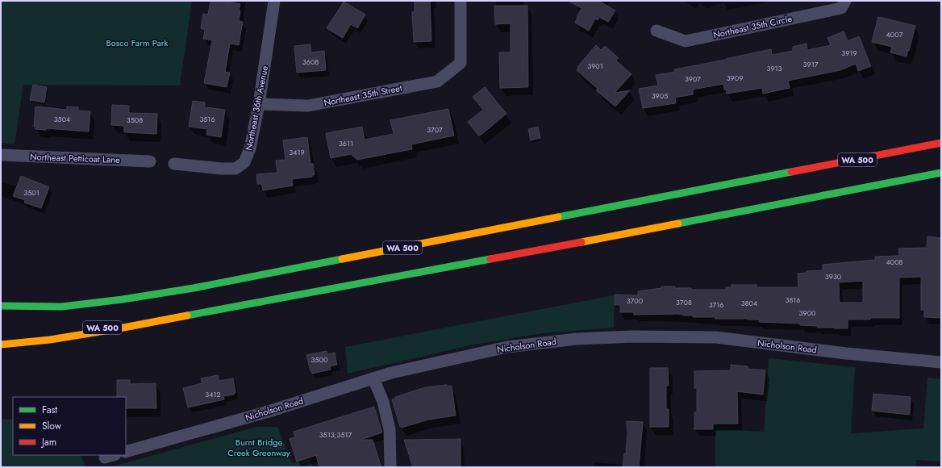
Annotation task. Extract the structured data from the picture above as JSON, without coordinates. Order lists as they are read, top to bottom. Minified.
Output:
{"streets":{"highway":["WA 500"],"street":["Northeast 35th Circle","Northeast 35th Street","Northeast 36th Avenue","Northeast Petticoat Lane","Nicholson Road"]},"crossings":[["Northeast 35th Street","Northeast 36th Avenue"]],"parks":["Bosco Farm Park","Burnt Bridge Creek Greenway"],"house_numbers":["4007","3919","3608","3917","3901","3913","3909","3907","3905","3504","3516","3508","3707","3611","3419","3501","4008","3930","3816","3700","3708","3804","3716","3900","3500","3412","3513;3517"],"legend":["Fast","Slow","Jam"]}
